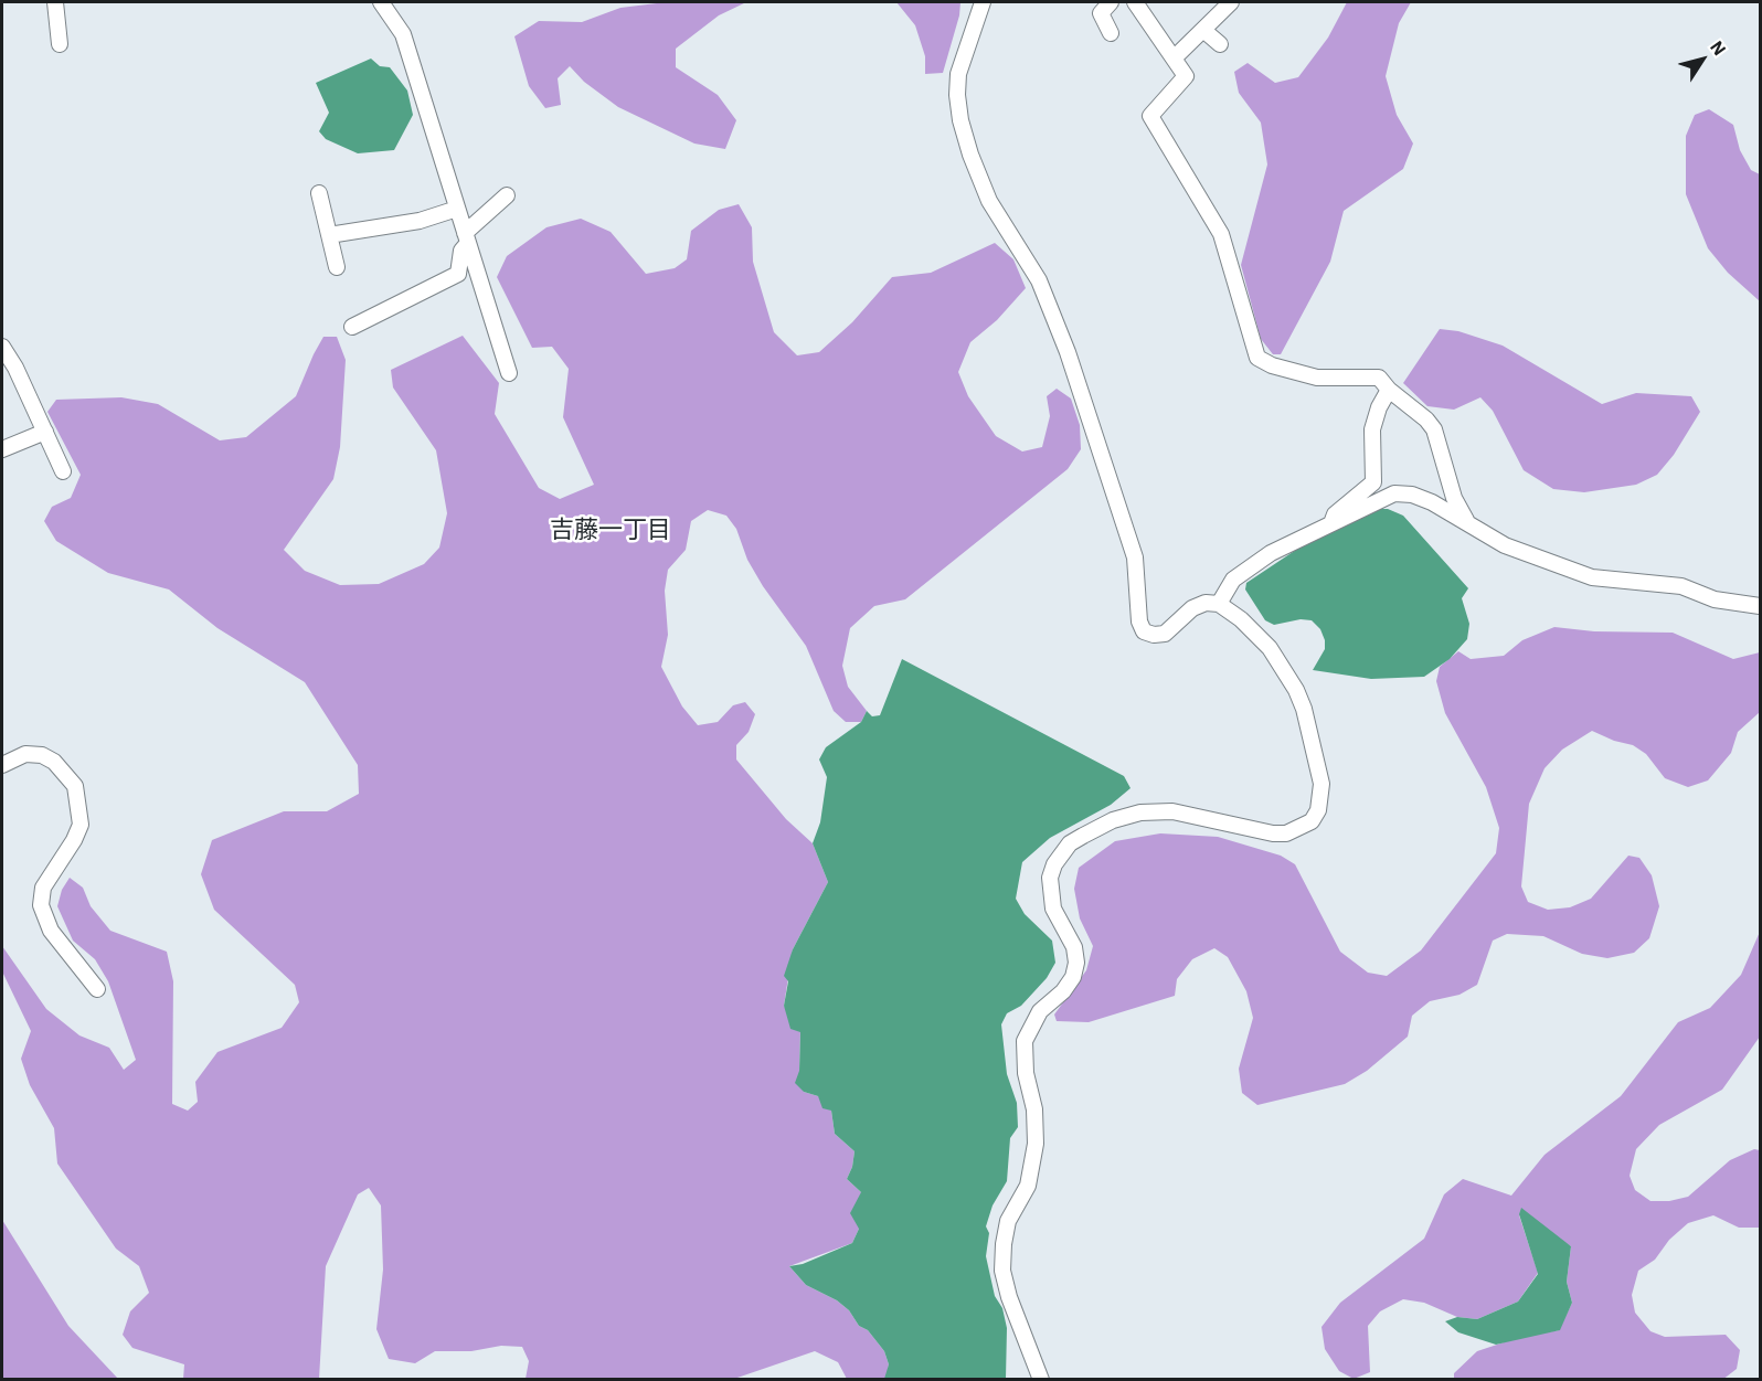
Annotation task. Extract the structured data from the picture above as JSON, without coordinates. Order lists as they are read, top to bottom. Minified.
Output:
{"districts":["吉藤一丁目"],"north":"top right"}
